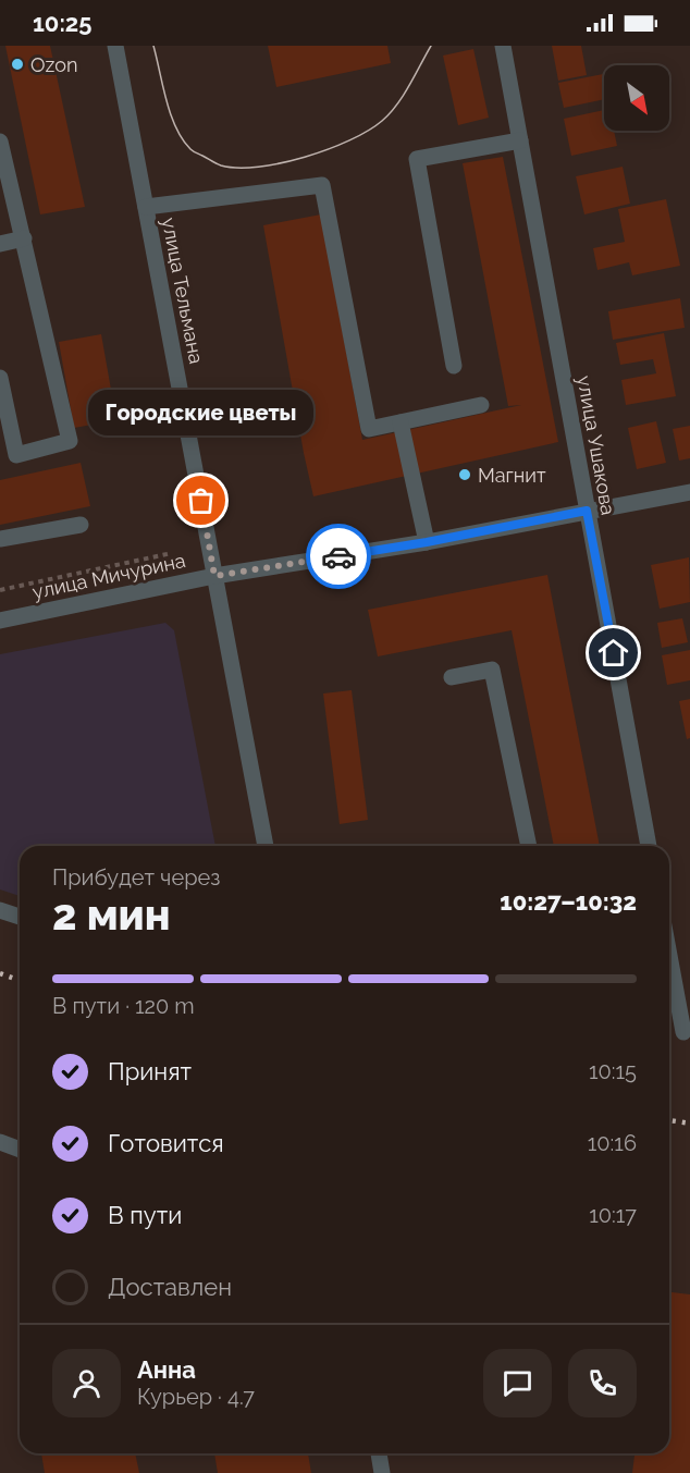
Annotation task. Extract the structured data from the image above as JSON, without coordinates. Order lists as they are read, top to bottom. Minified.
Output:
{"streets":{"street":["улица Тельмана","улица Ушакова","улица Мичурина"]},"crossings":[["улица Тельмана","улица Мичурина"],["улица Ушакова","улица Мичурина"]],"places":["Ozon","Магнит","Городские цветы"],"north":"bottom right","page":{"status":"10:25","bubble":"Городские цветы","heading":["2 мин","Прибудет через","10:27–10:32"],"panel":["Анна","Курьер · 4.7"],"bar":"В пути · 120 m","list":[["Принят","10:15"],["Готовится","10:16"],["В пути","10:17"],"Доставлен"]}}
